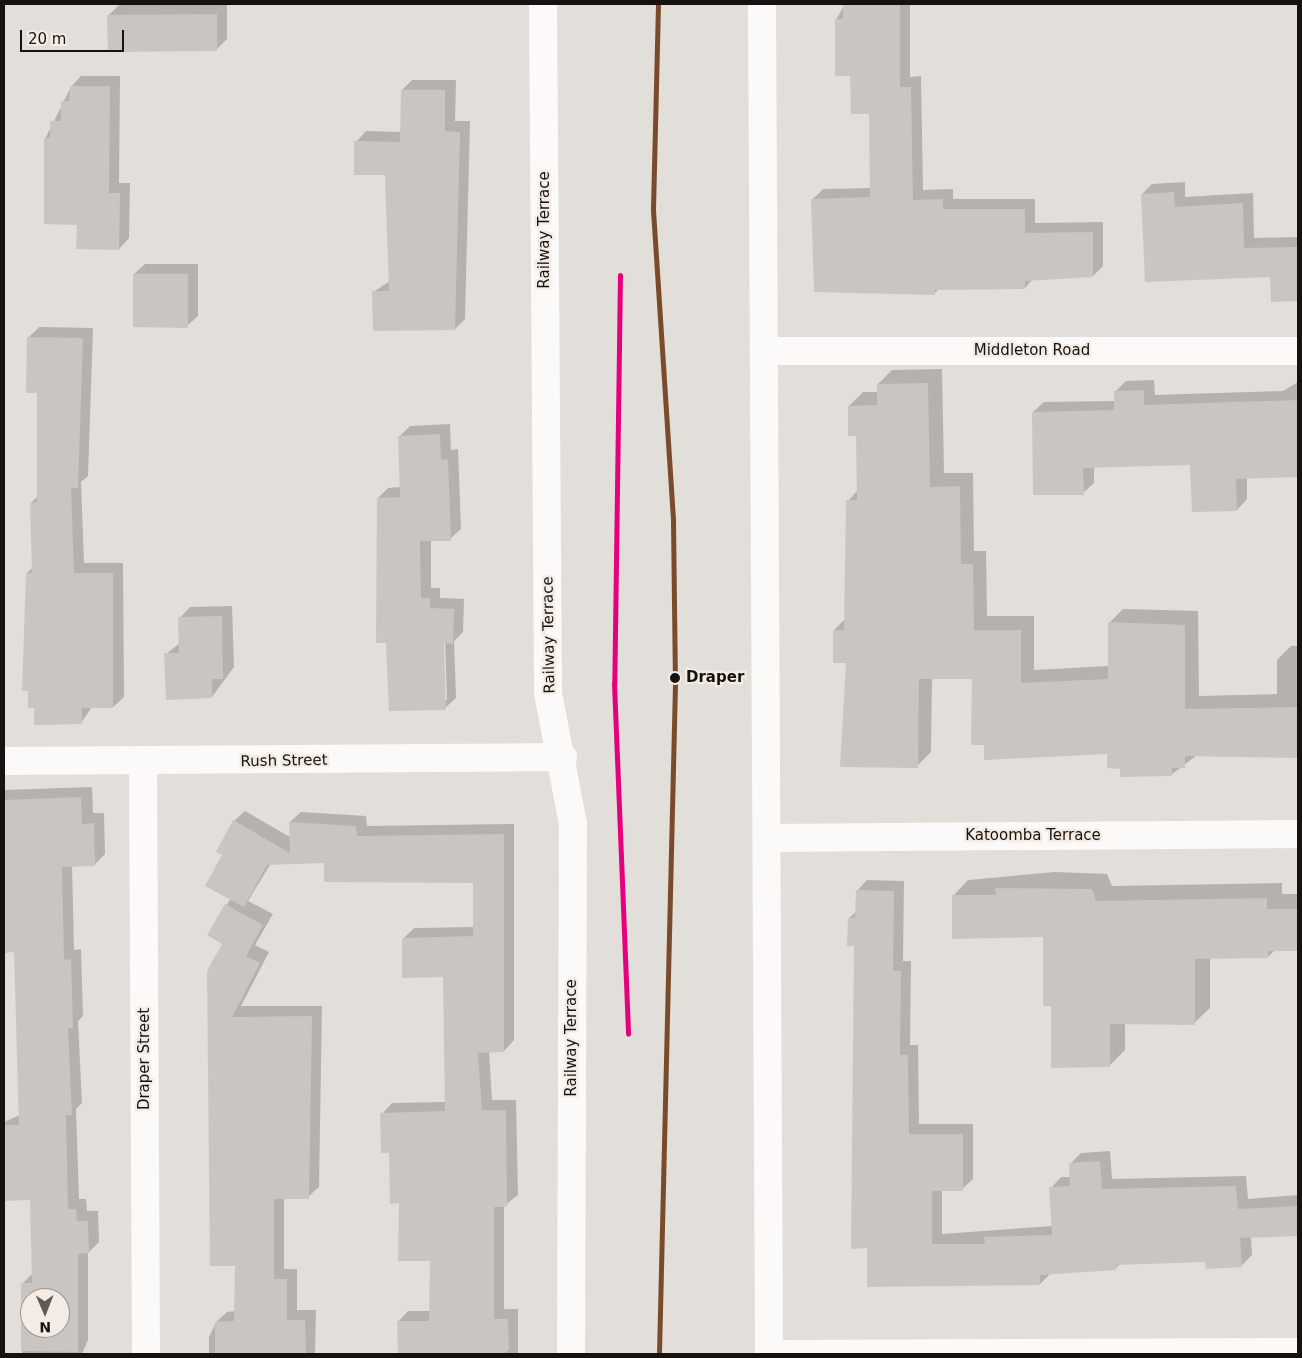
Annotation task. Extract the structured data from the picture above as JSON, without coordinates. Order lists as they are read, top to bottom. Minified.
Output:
{"streets":{"street":["Railway Terrace","Middleton Road","Rush Street","Katoomba Terrace","Draper Street"]},"crossings":[["Railway Terrace","Rush Street"],["Rush Street","Draper Street"]],"places":["Draper"],"scale_bar":"20 m","north":"bottom"}
